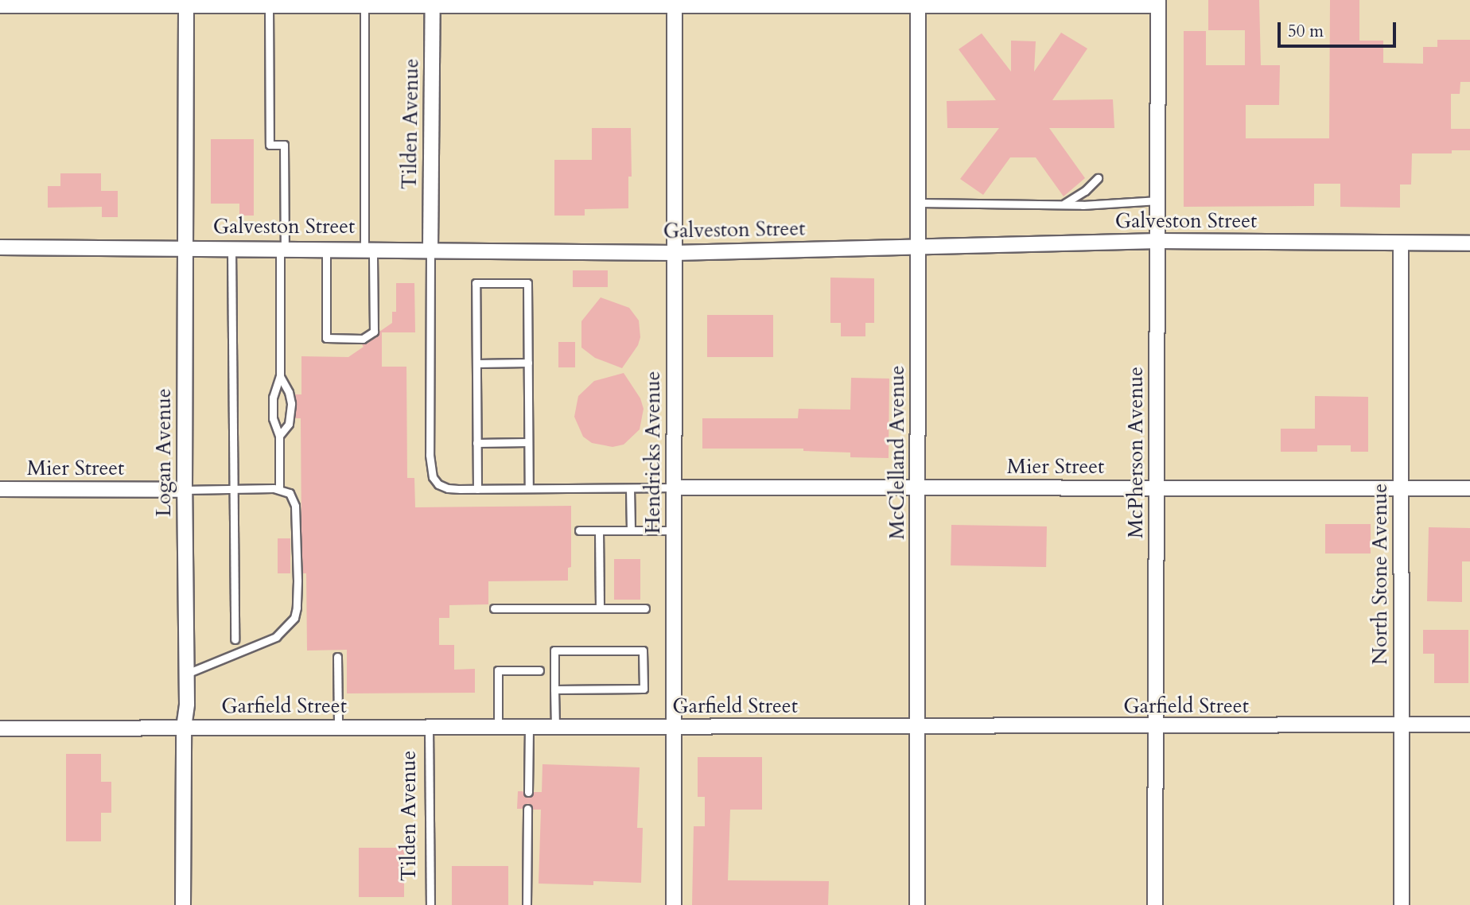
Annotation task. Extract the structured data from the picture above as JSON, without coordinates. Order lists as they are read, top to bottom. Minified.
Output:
{"streets":{"street":["Tilden Avenue","Galveston Street","Logan Avenue","Hendricks Avenue","McClelland Avenue","McPherson Avenue","Mier Street","North Stone Avenue","Garfield Street"]},"crossings":[["Tilden Avenue","Galveston Street"],["Tilden Avenue","Garfield Street"],["Galveston Street","Logan Avenue"],["Galveston Street","Hendricks Avenue"],["Galveston Street","McClelland Avenue"],["Galveston Street","McPherson Avenue"],["Galveston Street","North Stone Avenue"],["Logan Avenue","Mier Street"],["Logan Avenue","Garfield Street"],["Hendricks Avenue","Mier Street"],["Hendricks Avenue","Garfield Street"],["McClelland Avenue","Mier Street"],["McClelland Avenue","Garfield Street"],["McPherson Avenue","Mier Street"],["McPherson Avenue","Garfield Street"],["Mier Street","North Stone Avenue"],["North Stone Avenue","Garfield Street"]],"scale_bar":"50 m"}
